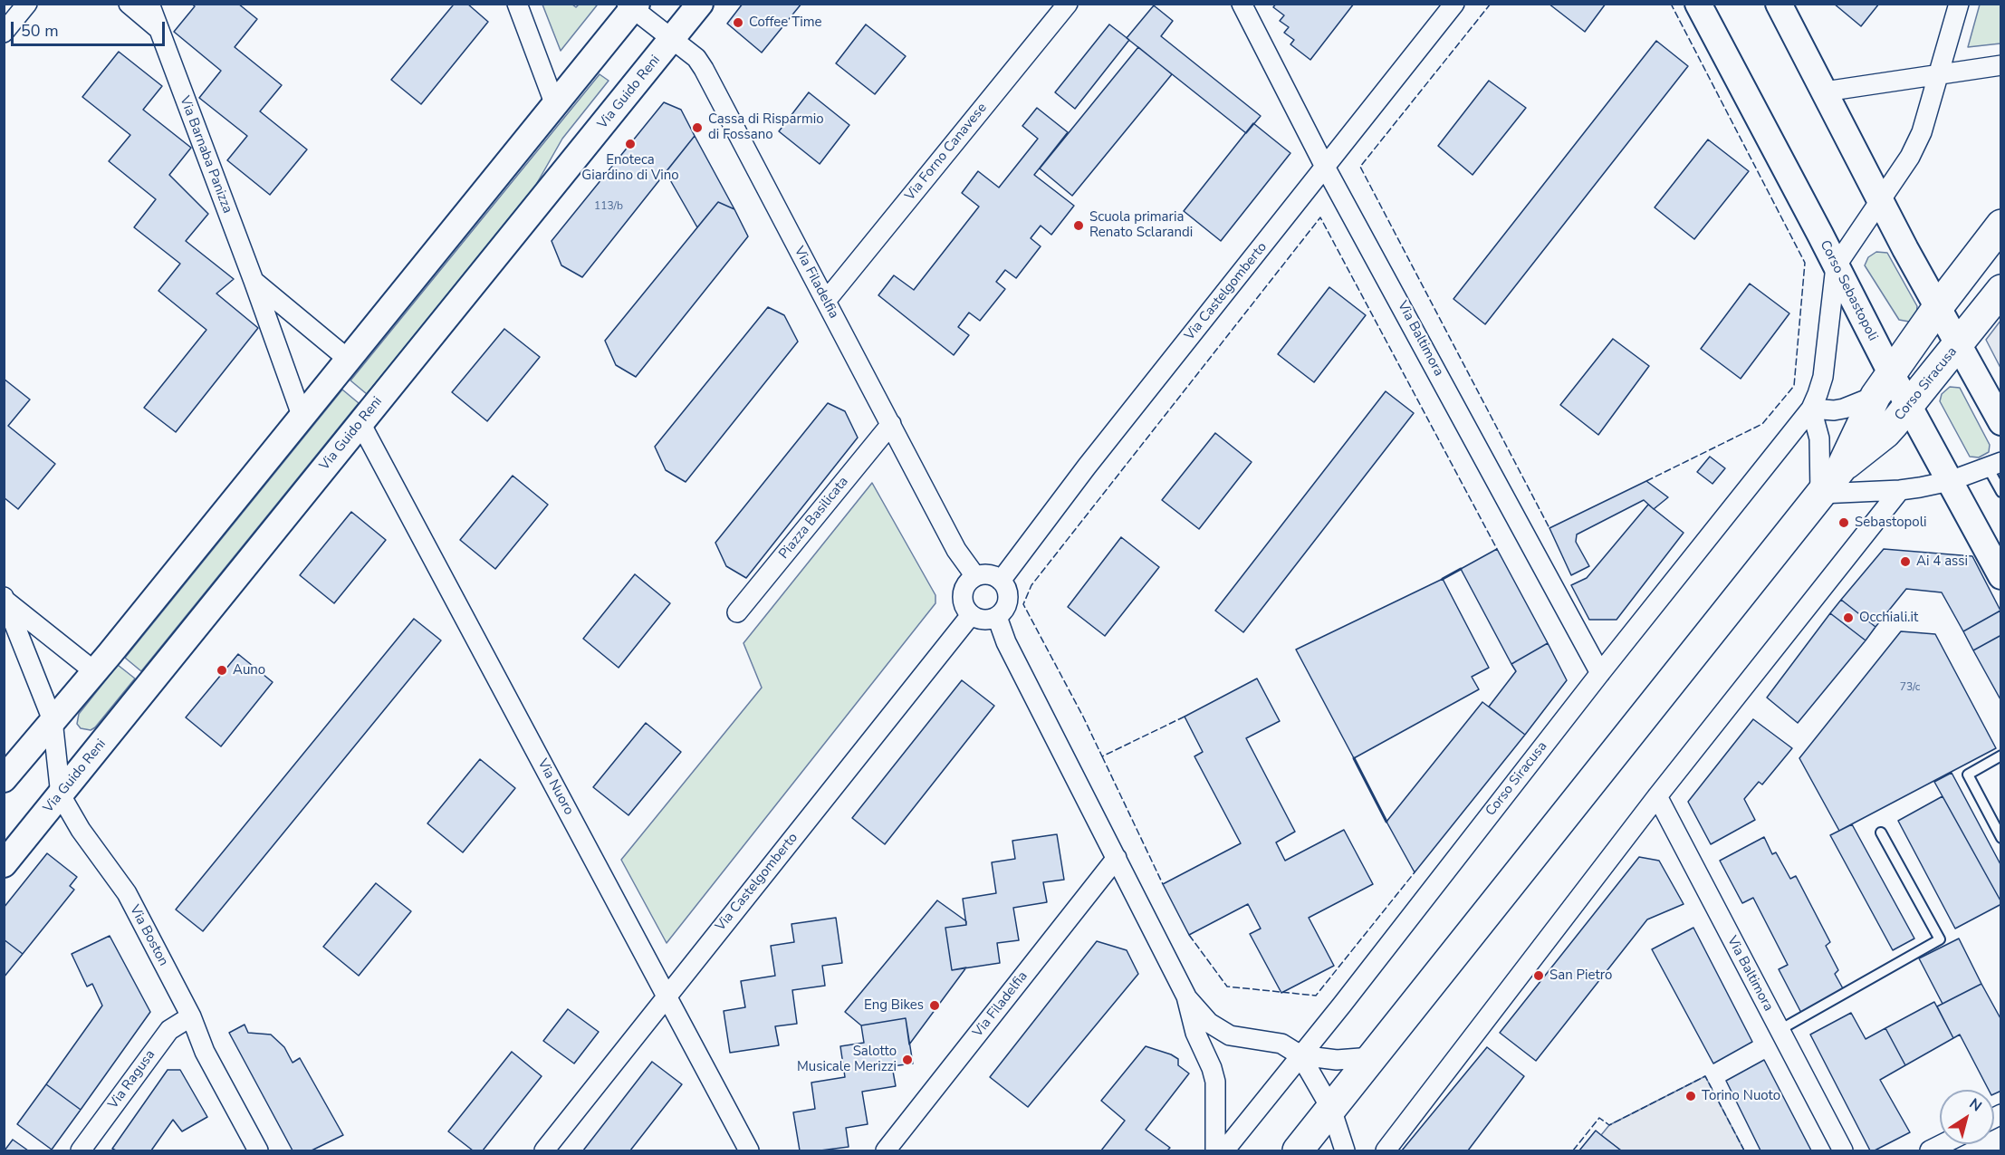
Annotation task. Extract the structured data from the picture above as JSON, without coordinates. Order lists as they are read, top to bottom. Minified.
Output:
{"streets":{"main road":["Via Guido Reni","Corso Sebastopoli","Corso Siracusa"],"street":["Via Forno Canavese","Via Barnaba Panizza","Via Filadelfia","Via Castelgomberto","Via Baltimora","Piazza Basilicata","Via Nuoro","Via Boston","Via Ragusa"]},"crossings":[["Via Guido Reni","Via Filadelfia"],["Via Guido Reni","Via Nuoro"],["Via Guido Reni","Via Boston"],["Via Forno Canavese","Via Filadelfia"],["Via Filadelfia","Via Castelgomberto"],["Via Filadelfia","Piazza Basilicata"],["Corso Sebastopoli","Corso Siracusa"],["Via Castelgomberto","Via Baltimora"],["Via Castelgomberto","Via Nuoro"],["Via Baltimora","Corso Siracusa"],["Via Boston","Via Ragusa"]],"places":["Coffee Time","Cassa di Risparmio di Fossano","Enoteca Giardino di Vino","Scuola primaria Renato Sclarandi","Sebastopoli","Ai 4 assi","Occhiali.it","Auno","San Pietro","Eng Bikes","Salotto Musicale Merizzi","Torino Nuoto"],"house_numbers":["113/b","73/c"],"scale_bar":"50 m","north":"top right"}
